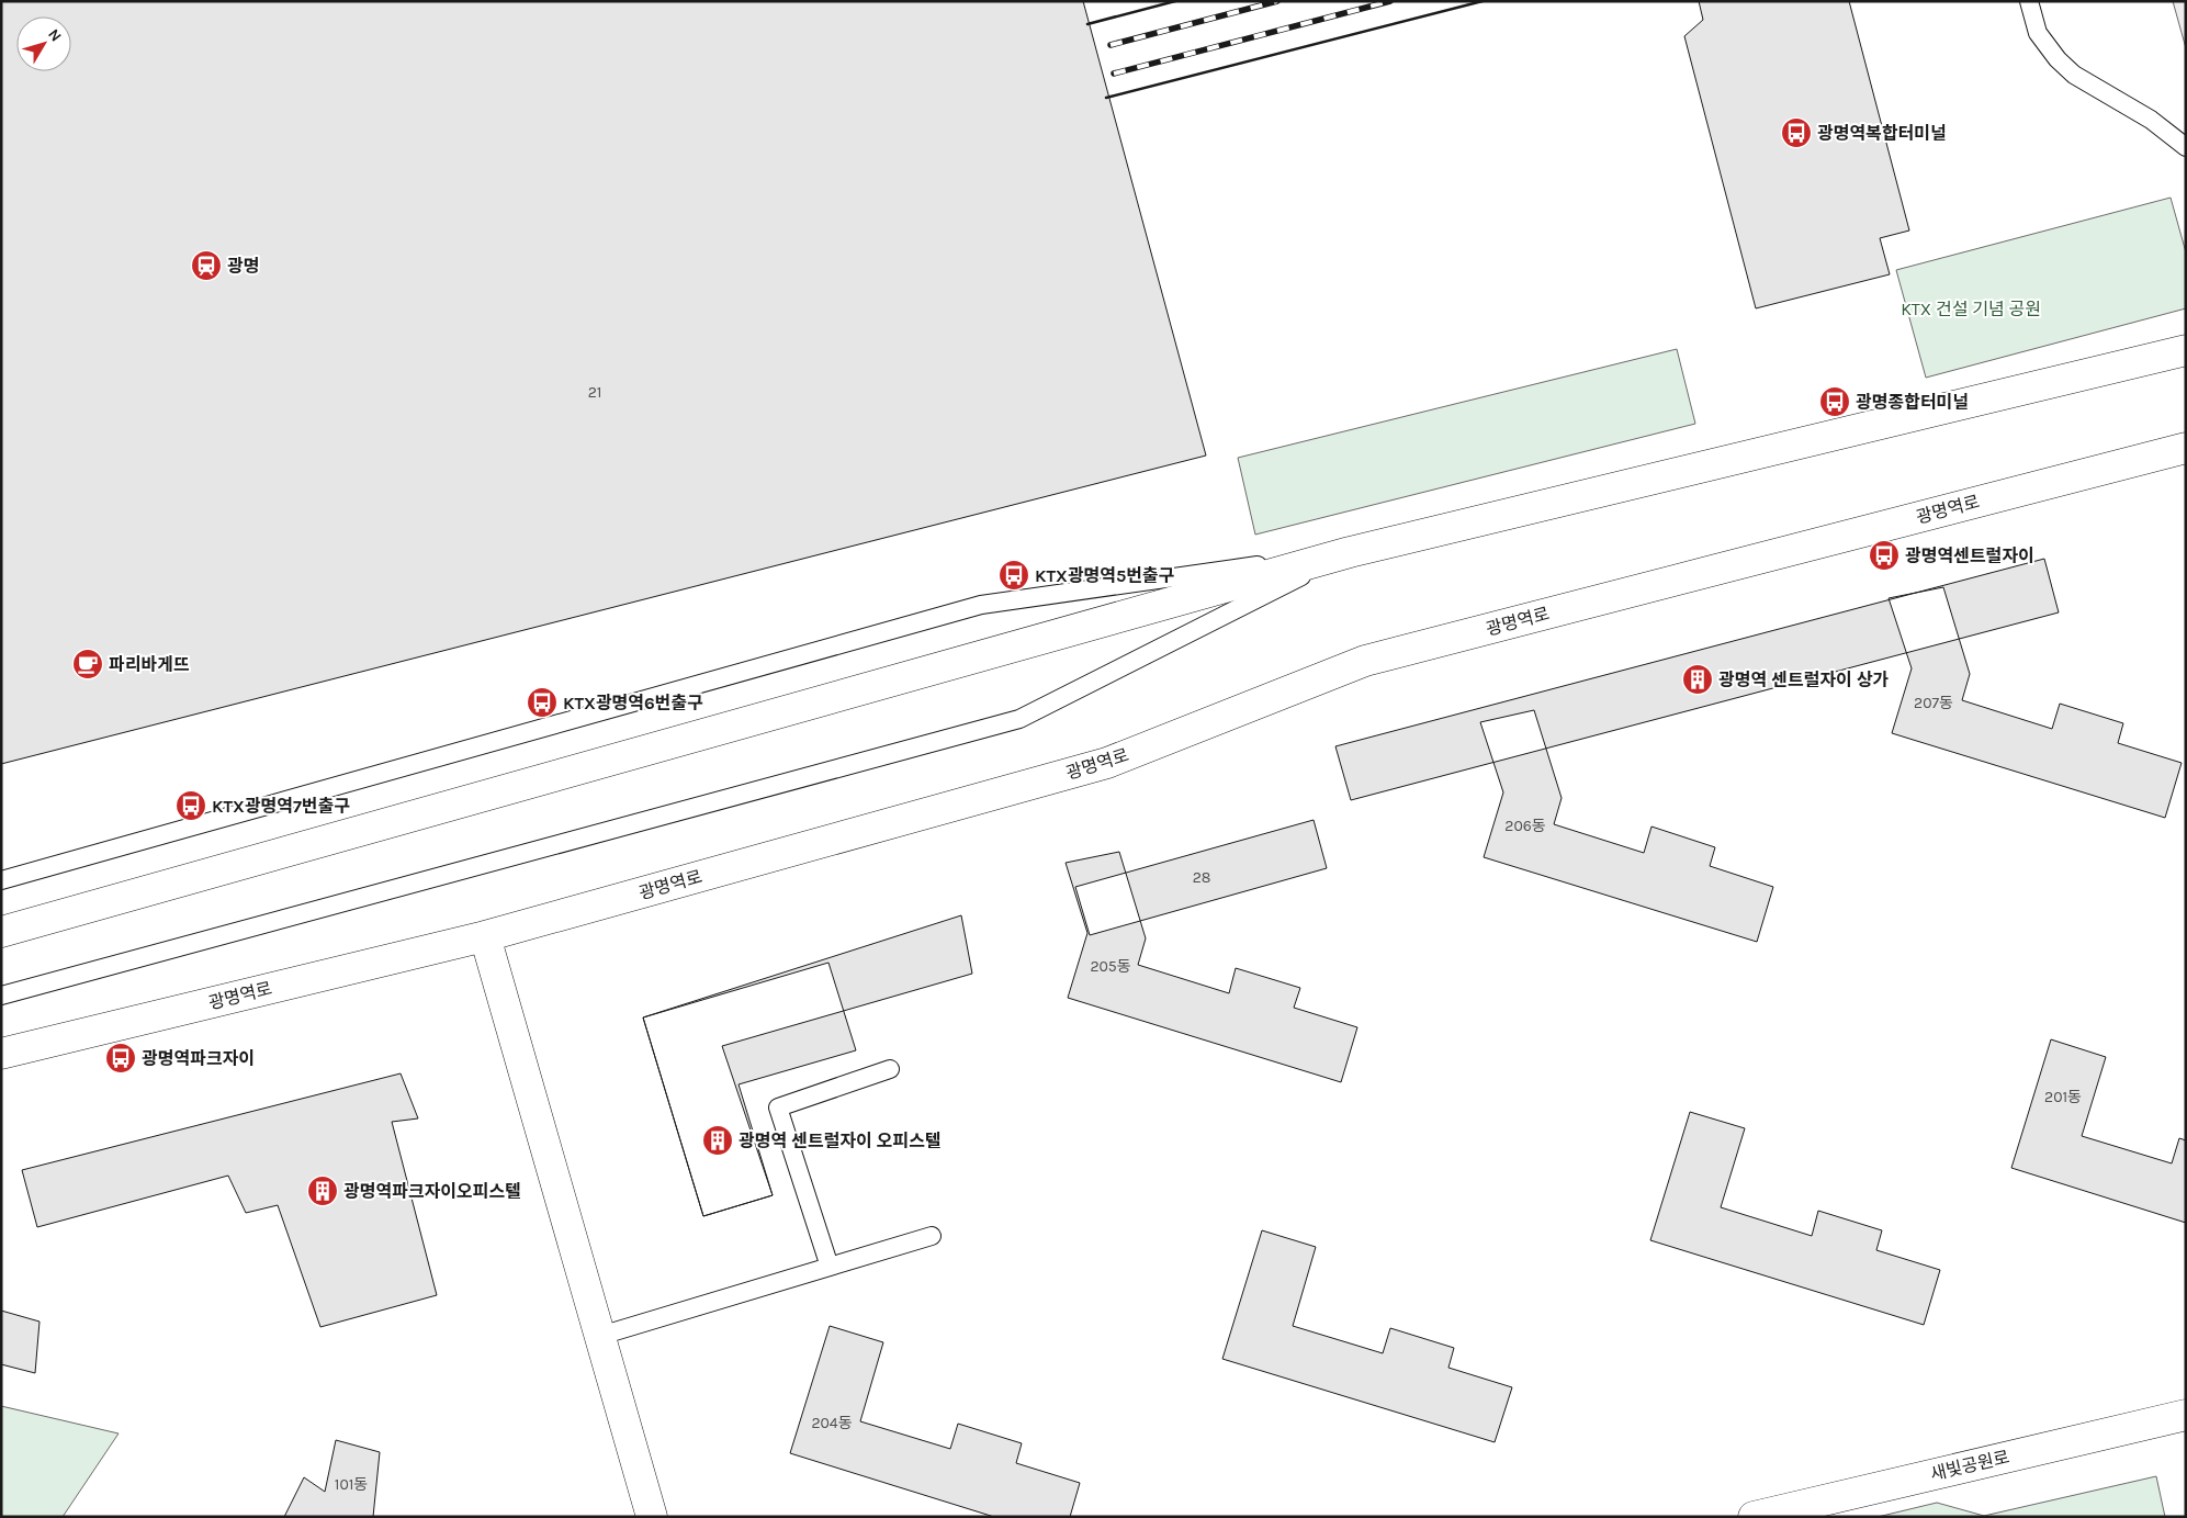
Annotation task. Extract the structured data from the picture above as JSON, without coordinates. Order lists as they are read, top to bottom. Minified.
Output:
{"streets":{"street":["광명역로","새빛공원로"]},"parks":["KTX 건설 기념 공원"],"places":{"bus stop":["광명역복합터미널","광명종합터미널","광명역센트럴자이","KTX광명역5번출구","KTX광명역6번출구","KTX광명역7번출구","광명역파크자이"],"station":["광명"],"cafe":["파리바게뜨"],"building":["광명역 센트럴자이 상가","광명역 센트럴자이 오피스텔","광명역파크자이오피스텔"]},"house_numbers":["21","207동","206동","28","205동","201동","204동","101동"],"north":"top right"}
